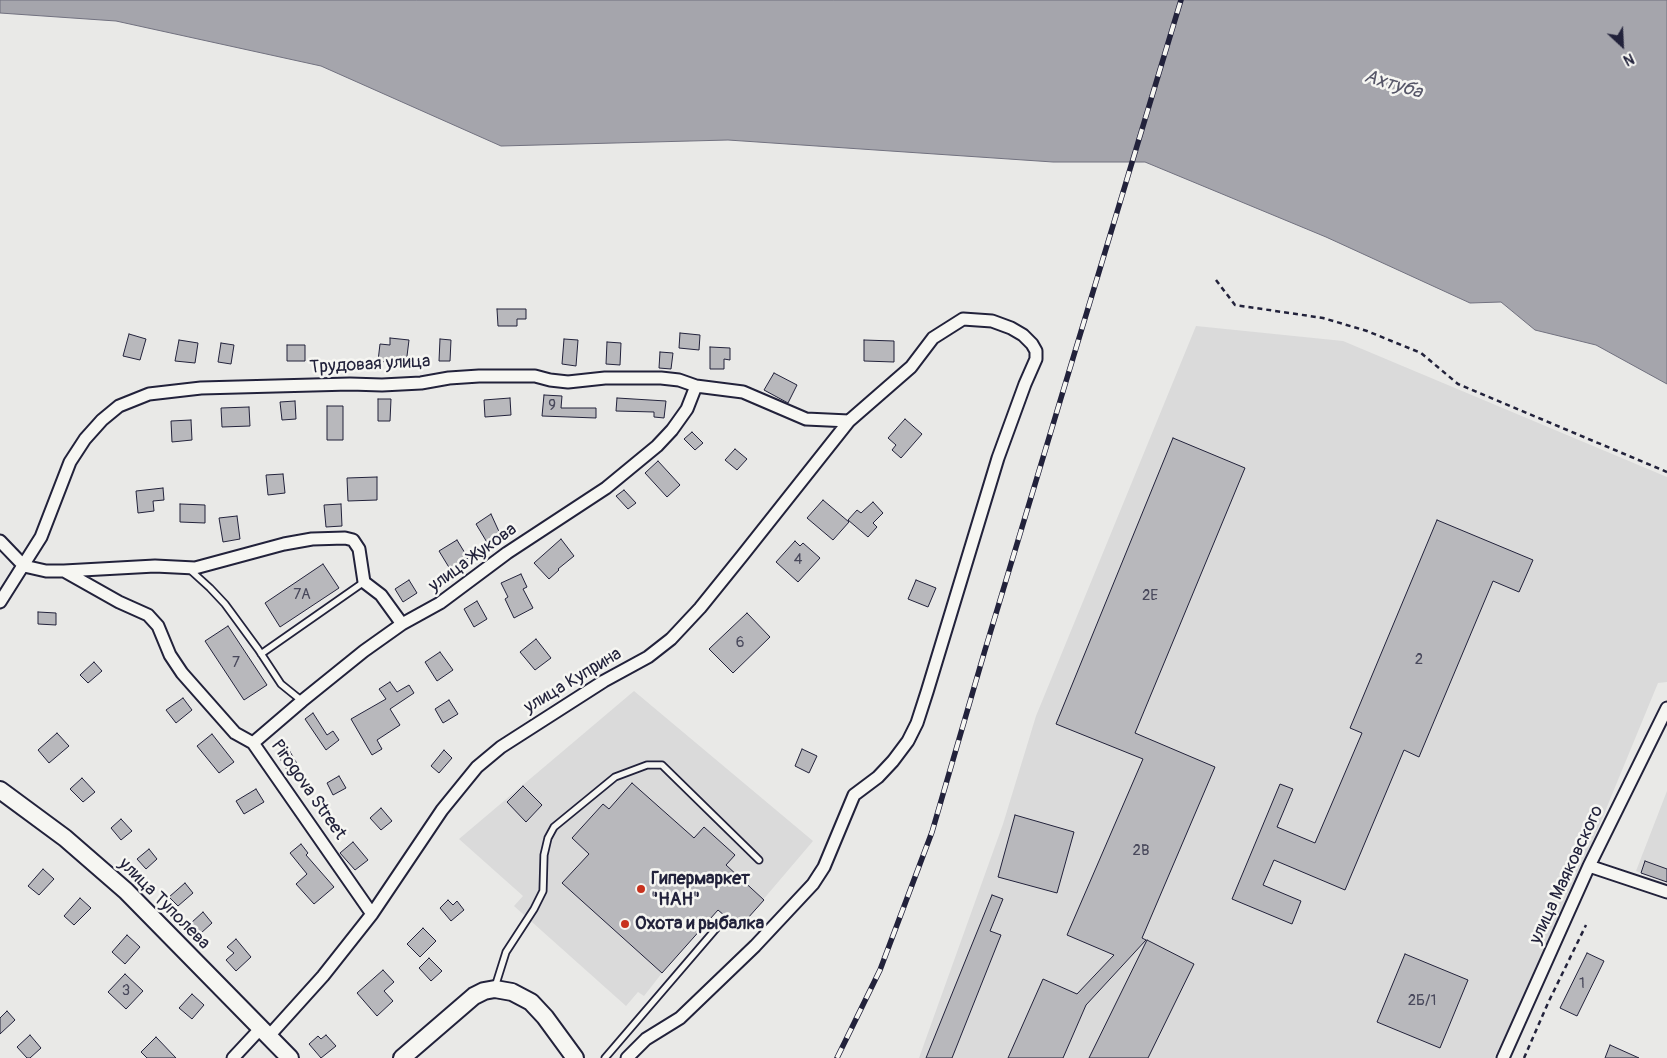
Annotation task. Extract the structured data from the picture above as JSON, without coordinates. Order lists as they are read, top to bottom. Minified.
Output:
{"streets":{"main road":["улица Туполева"],"street":["Трудовая улица","улица Жукова","улица Куприна","Pirogova Street","улица Маяковского"]},"crossings":[["Трудовая улица","улица Жукова"],["Трудовая улица","улица Куприна"],["Трудовая улица","Pirogova Street"],["улица Жукова","Pirogova Street"],["улица Куприна","Pirogova Street"],["улица Куприна","улица Туполева"]],"water":["Ахтуба"],"places":["Гипермаркет \"НАН\"","Охота и рыбалка"],"house_numbers":["9","4","7А","2Е","6","2","7","2В","1","3","2Б/1"],"north":"bottom right"}
